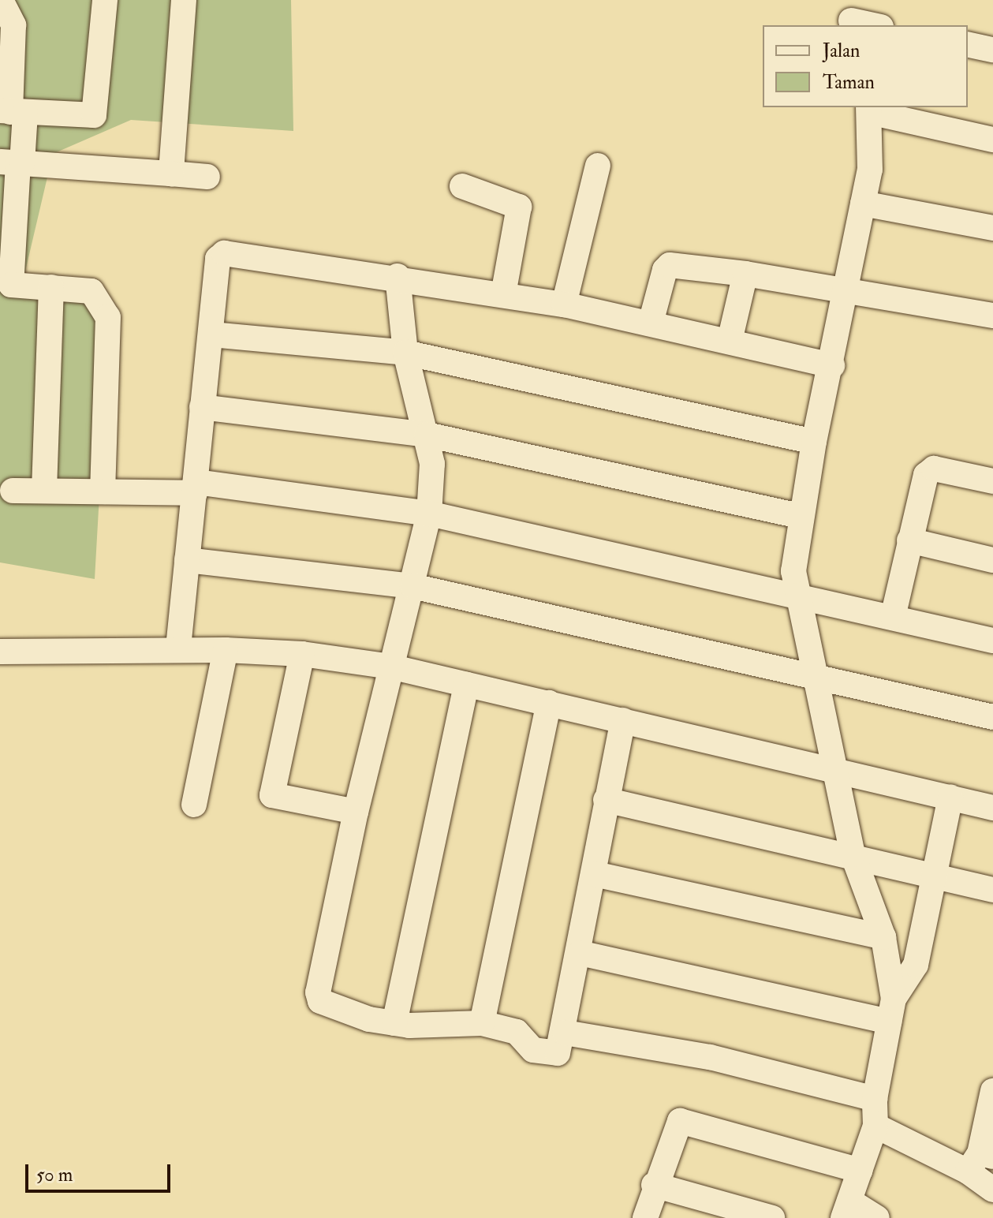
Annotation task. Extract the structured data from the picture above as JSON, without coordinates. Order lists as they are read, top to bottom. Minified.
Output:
{"legend":["Jalan","Taman"],"scale_bar":"50 m"}
